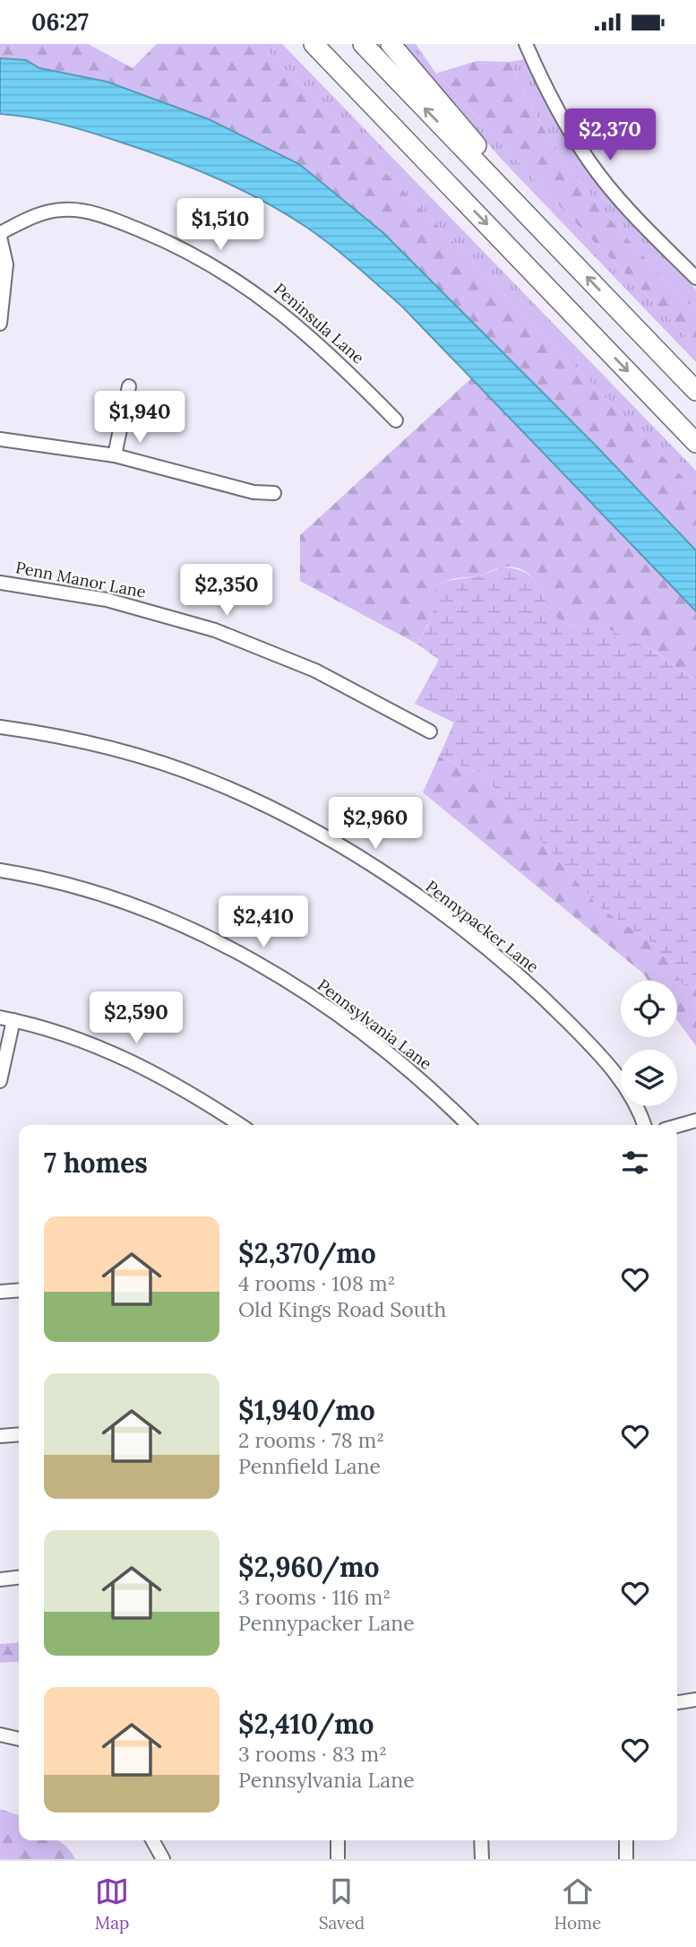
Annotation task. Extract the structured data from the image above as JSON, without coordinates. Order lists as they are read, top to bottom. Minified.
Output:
{"streets":{"street":["Peninsula Lane","Penn Manor Lane","Pennypacker Lane","Pennsylvania Lane"]},"page":{"status":"06:27","price":["$2,370","$1,510","$1,940","$2,350","$2,960","$2,410","$2,590"],"heading":"7 homes","list":[{"name":"$2,370/mo","note":"4 rooms · 108 m² · Old Kings Road South"},{"name":"$1,940/mo","note":"2 rooms · 78 m² · Pennfield Lane"},{"name":"$2,960/mo","note":"3 rooms · 116 m² · Pennypacker Lane"},{"name":"$2,410/mo","note":"3 rooms · 83 m² · Pennsylvania Lane"}],"tabs":["Map","Saved","Home"]}}
